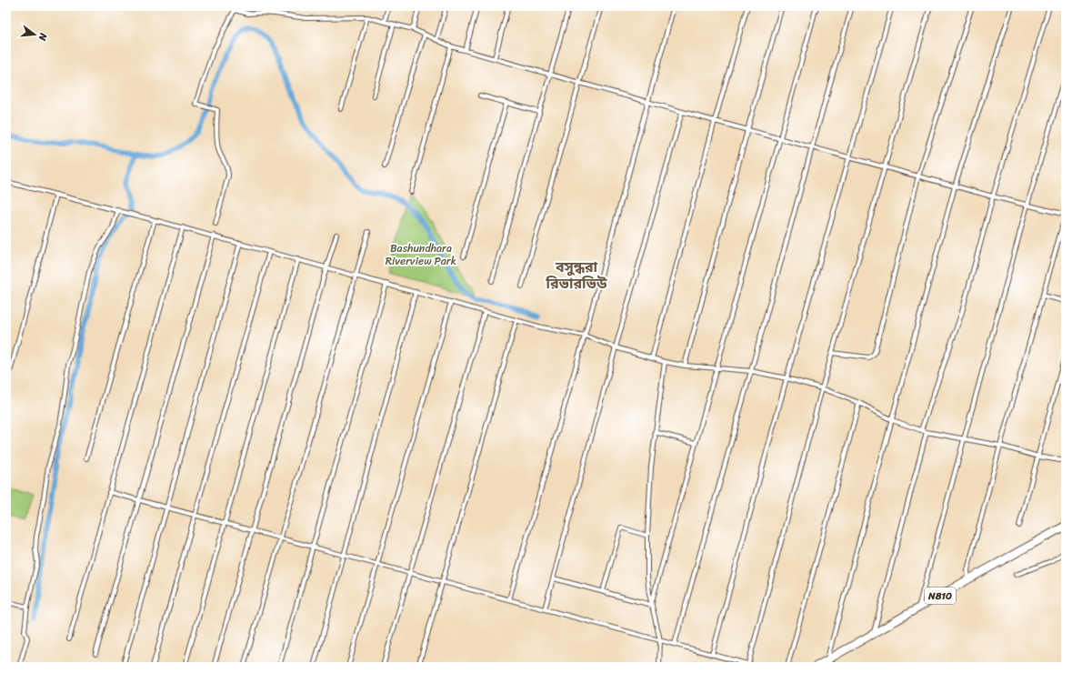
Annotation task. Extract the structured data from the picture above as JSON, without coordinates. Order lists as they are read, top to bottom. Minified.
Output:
{"streets":{"highway":["N810"]},"districts":["বসুন্ধরা রিভারভিউ"],"parks":["Bashundhara Riverview Park"],"north":"right"}
